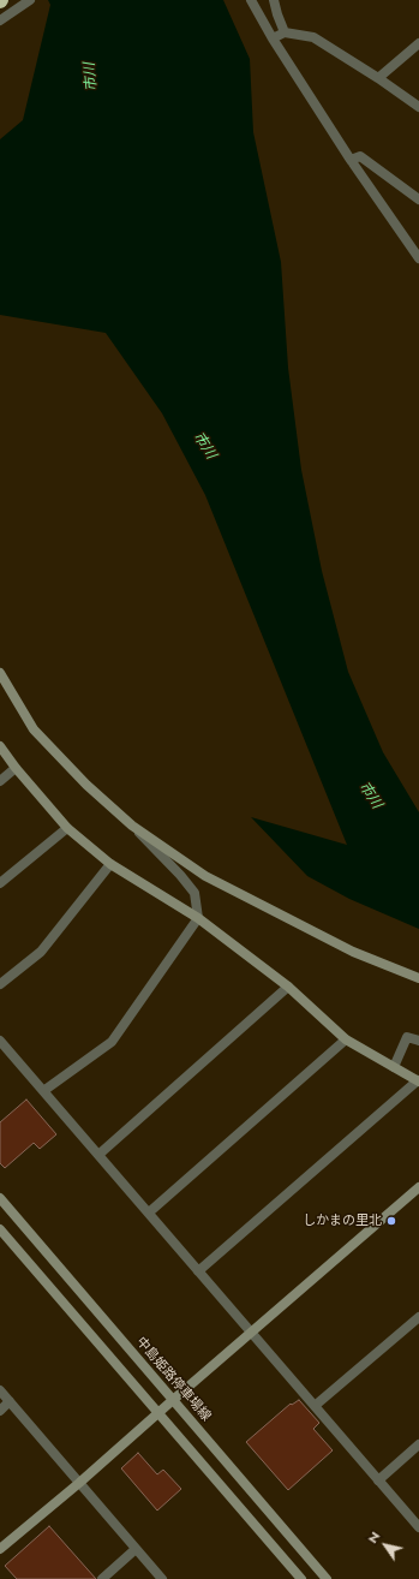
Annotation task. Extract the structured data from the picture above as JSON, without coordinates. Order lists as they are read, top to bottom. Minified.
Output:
{"streets":{"street":["中島姫路停車場線"]},"water":["市川"],"places":["しかまの里北"],"north":"top left"}
